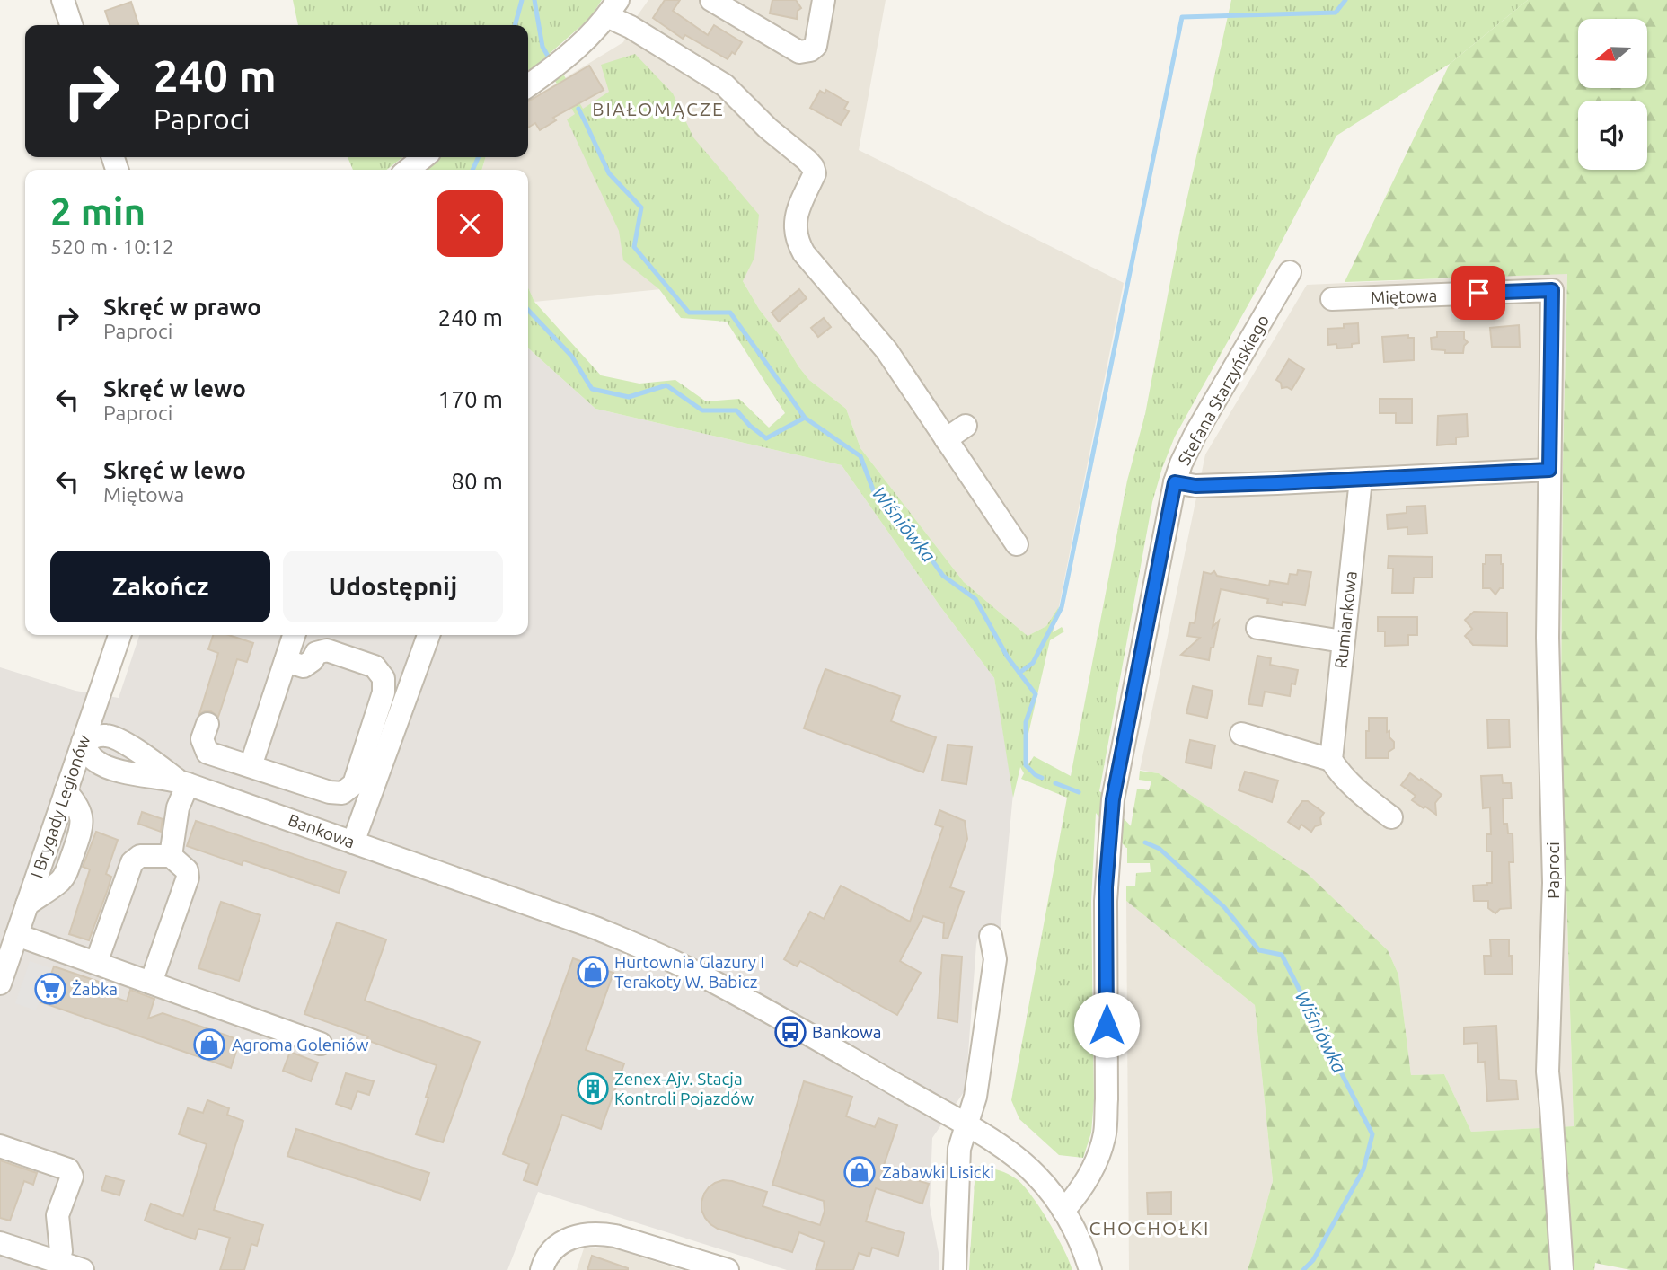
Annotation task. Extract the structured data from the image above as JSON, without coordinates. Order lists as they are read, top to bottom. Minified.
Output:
{"streets":{"street":["Miętowa","Stefana Starzyńskiego","Rumiankowa","I Brygady Legionów","Bankowa","Paproci"]},"crossings":[["Miętowa","Paproci"],["Stefana Starzyńskiego","Bankowa"],["I Brygady Legionów","Bankowa"]],"districts":["BIAŁOMĄCZE","CHOCHOŁKI"],"water":["Wiśniówka"],"places":{"shop":["Hurtownia Glazury I Terakoty W. Babicz","Agroma Goleniów","Zabawki Lisicki"],"supermarket":["Żabka"],"bus stop":["Bankowa"],"building":["Zenex-Ajv. Stacja Kontroli Pojazdów"]},"north":"left","page":{"turn":["240 m","Paproci"],"heading":["2 min","520 m · 10:12"],"list":[{"name":"Skręć w prawo","note":"Paproci","value":"240 m"},{"name":"Skręć w lewo","note":"Paproci","value":"170 m"},{"name":"Skręć w lewo","note":"Miętowa","value":"80 m"}],"buttons":["Zakończ","Udostępnij"]}}
